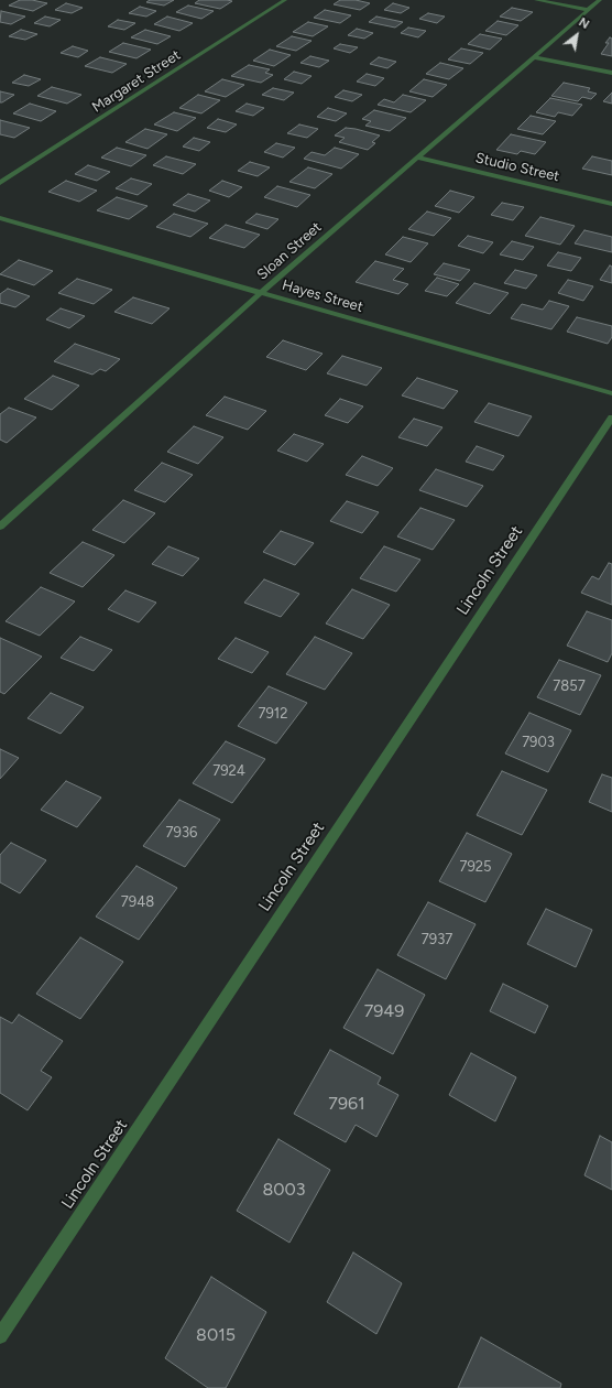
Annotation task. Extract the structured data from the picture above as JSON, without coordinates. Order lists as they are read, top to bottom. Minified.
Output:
{"streets":{"street":["Margaret Street","Studio Street","Sloan Street","Hayes Street","Lincoln Street"]},"crossings":[["Studio Street","Sloan Street"],["Sloan Street","Hayes Street"]],"house_numbers":["7857","7912","7903","7924","7936","7925","7948","7937","7949","7961","8003","8015"],"north":"top right"}
